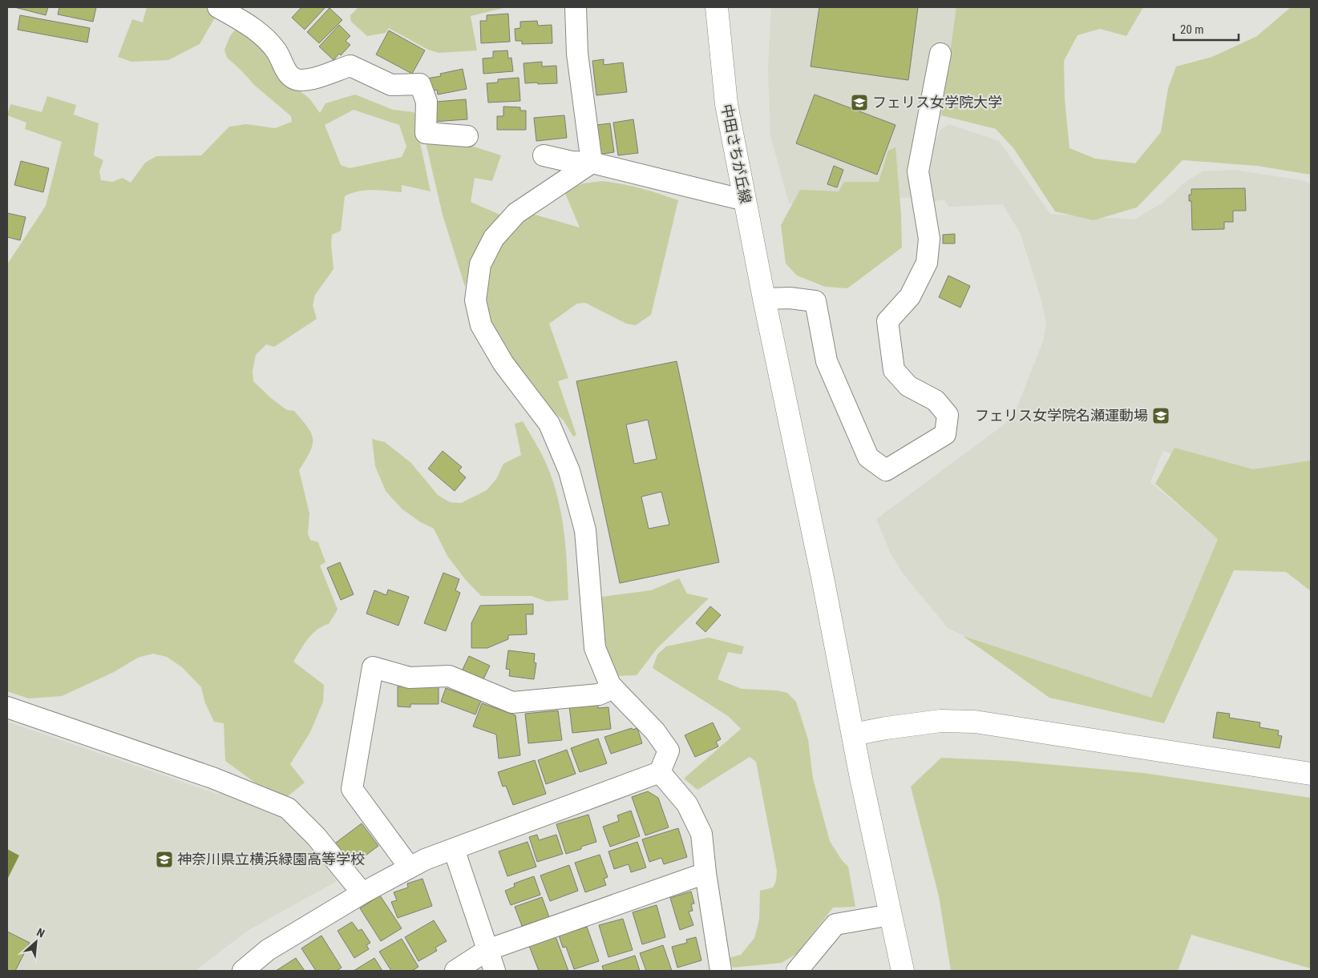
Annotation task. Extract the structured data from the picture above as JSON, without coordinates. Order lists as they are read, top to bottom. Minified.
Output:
{"streets":{"street":["中田さちが丘線"]},"places":{"school or university":["フェリス女学院大学","フェリス女学院名瀬運動場","神奈川県立横浜緑園高等学校"]},"scale_bar":"20 m","north":"top right"}
